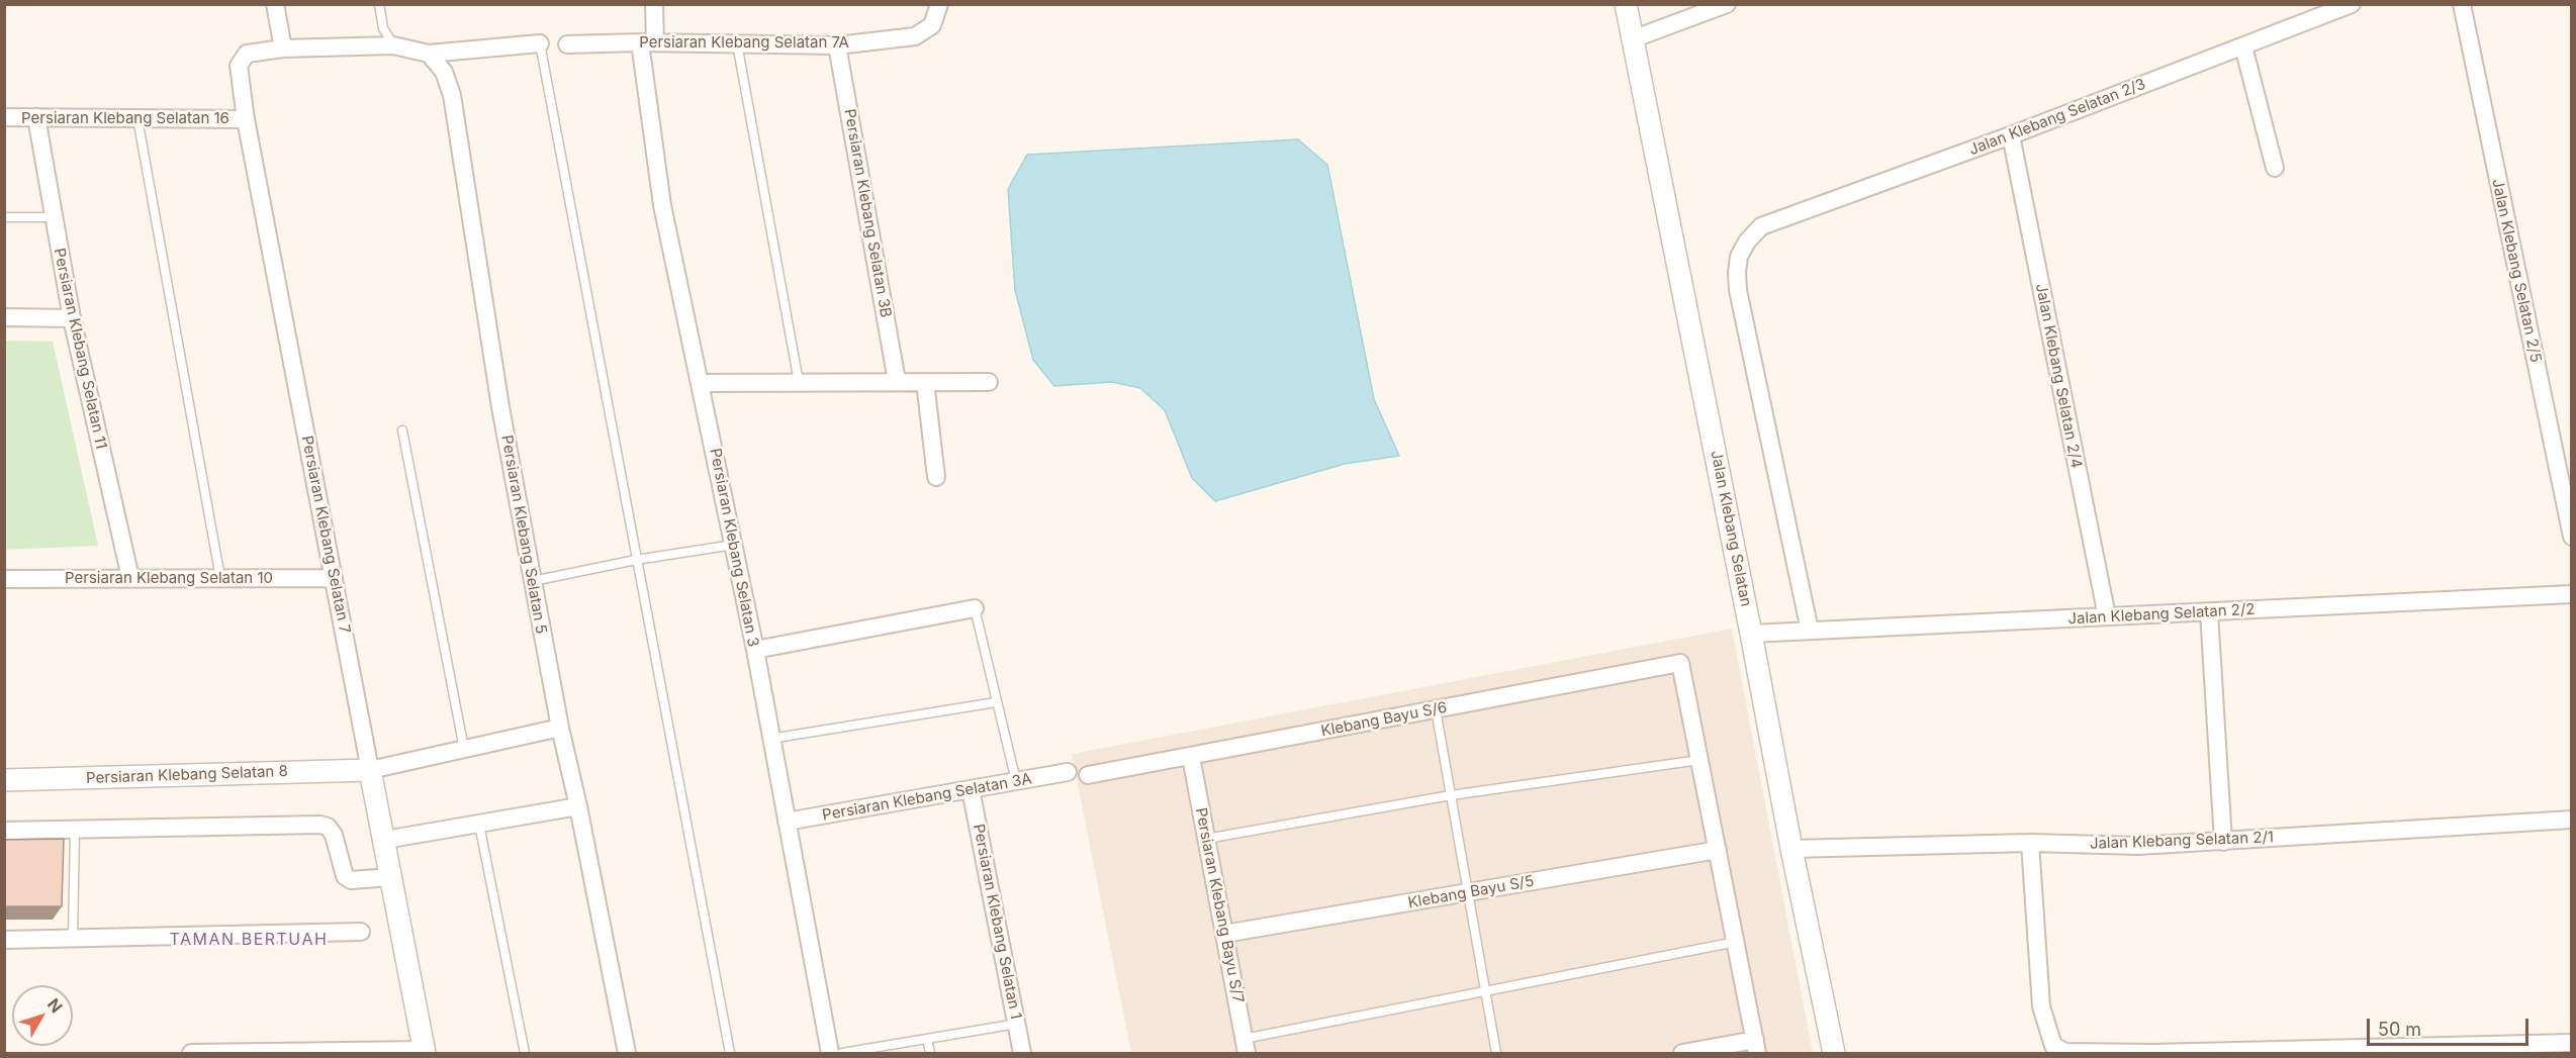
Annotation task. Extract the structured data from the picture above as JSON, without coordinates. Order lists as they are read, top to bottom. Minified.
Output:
{"streets":{"street":["Persiaran Klebang Selatan 7A","Jalan Klebang Selatan 2/3","Persiaran Klebang Selatan 16","Persiaran Klebang Selatan 3B","Jalan Klebang Selatan 2/5","Persiaran Klebang Selatan 11","Jalan Klebang Selatan 2/4","Jalan Klebang Selatan","Persiaran Klebang Selatan 7","Persiaran Klebang Selatan 5","Persiaran Klebang Selatan 3","Persiaran Klebang Selatan 10","Jalan Klebang Selatan 2/2","Klebang Bayu S/6","Persiaran Klebang Selatan 8","Persiaran Klebang Selatan 3A","Jalan Klebang Selatan 2/1","Klebang Bayu S/5","Persiaran Klebang Bayu S/7","Persiaran Klebang Selatan 1"]},"crossings":[["Persiaran Klebang Selatan 7A","Persiaran Klebang Selatan 3B"],["Persiaran Klebang Selatan 7A","Persiaran Klebang Selatan 3"],["Jalan Klebang Selatan 2/3","Jalan Klebang Selatan 2/4"],["Jalan Klebang Selatan 2/3","Jalan Klebang Selatan 2/2"],["Persiaran Klebang Selatan 16","Persiaran Klebang Selatan 11"],["Persiaran Klebang Selatan 16","Persiaran Klebang Selatan 7"],["Persiaran Klebang Selatan 11","Persiaran Klebang Selatan 10"],["Jalan Klebang Selatan 2/4","Jalan Klebang Selatan 2/2"],["Jalan Klebang Selatan","Jalan Klebang Selatan 2/2"],["Jalan Klebang Selatan","Jalan Klebang Selatan 2/1"],["Persiaran Klebang Selatan 7","Persiaran Klebang Selatan 10"],["Persiaran Klebang Selatan 7","Persiaran Klebang Selatan 8"],["Persiaran Klebang Selatan 3","Persiaran Klebang Selatan 3A"],["Klebang Bayu S/6","Persiaran Klebang Bayu S/7"],["Persiaran Klebang Selatan 3A","Persiaran Klebang Selatan 1"],["Klebang Bayu S/5","Persiaran Klebang Bayu S/7"]],"districts":["TAMAN BERTUAH"],"scale_bar":"50 m","north":"top right"}
